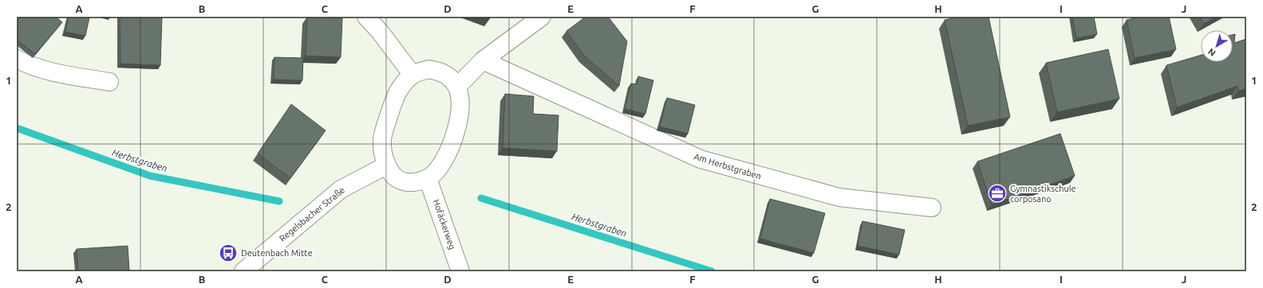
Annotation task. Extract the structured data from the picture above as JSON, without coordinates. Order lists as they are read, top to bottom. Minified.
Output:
{"streets":{"street":["Am Herbstgraben","Regelsbacher Straße","Hofäckerweg"]},"crossings":[["Regelsbacher Straße","Hofäckerweg"]],"water":["Herbstgraben"],"places":{"office":["Gymnastikschule corposano"],"bus stop":["Deutenbach Mitte"]},"north":"bottom left","grid":{"columns":["A","B","C","D","E","F","G","H","I","J"],"rows":["1","2"]}}
